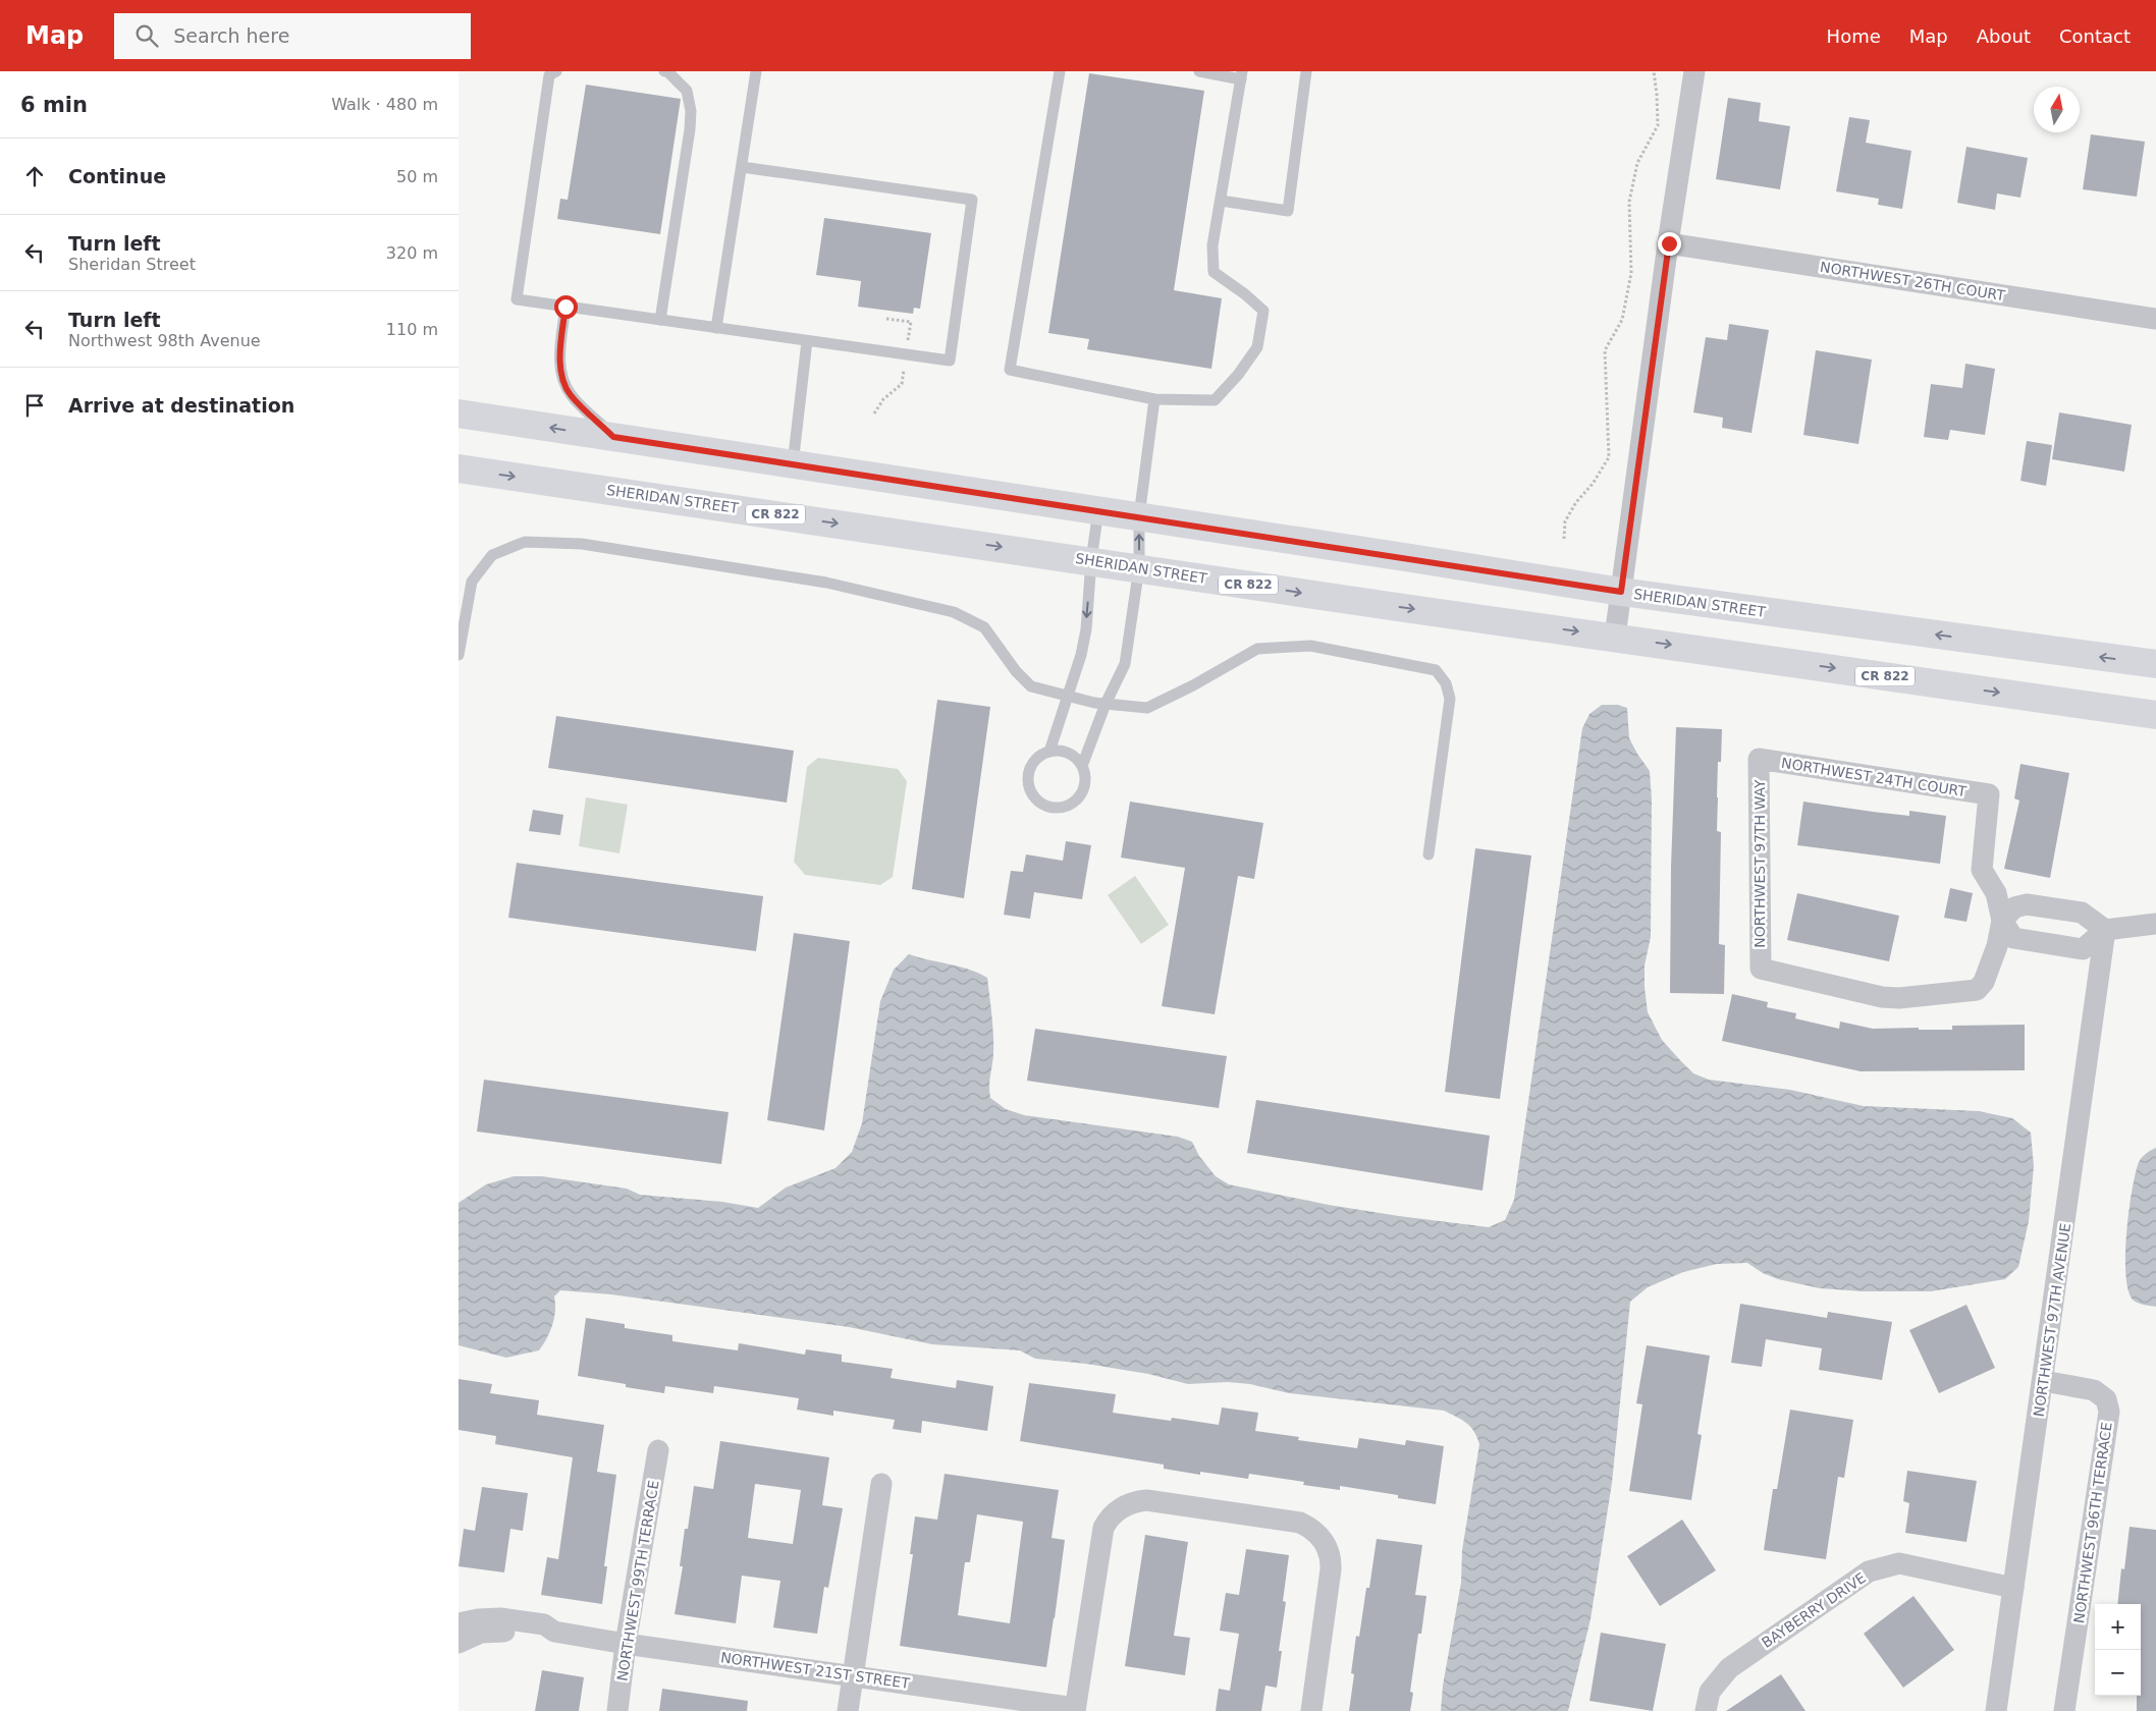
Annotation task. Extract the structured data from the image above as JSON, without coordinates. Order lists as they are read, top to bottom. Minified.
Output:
{"streets":{"main road":["SHERIDAN STREET","CR 822"],"street":["NORTHWEST 26TH COURT","NORTHWEST 24TH COURT","NORTHWEST 97TH WAY","NORTHWEST 97TH AVENUE","NORTHWEST 96TH TERRACE","NORTHWEST 99TH TERRACE","BAYBERRY DRIVE","NORTHWEST 21ST STREET"]},"crossings":[["NORTHWEST 24TH COURT","NORTHWEST 97TH WAY"],["NORTHWEST 97TH AVENUE","NORTHWEST 96TH TERRACE"],["NORTHWEST 97TH AVENUE","BAYBERRY DRIVE"],["NORTHWEST 99TH TERRACE","NORTHWEST 21ST STREET"]],"north":"top","page":{"header":"Map","search":"Search here","nav":["Home","Map","About","Contact"],"heading":["6 min","Walk · 480 m"],"list":[["Continue","50 m"],["Turn left","Sheridan Street","320 m"],["Turn left","Northwest 98th Avenue","110 m"],"Arrive at destination"],"map_buttons":["+","−"]}}
